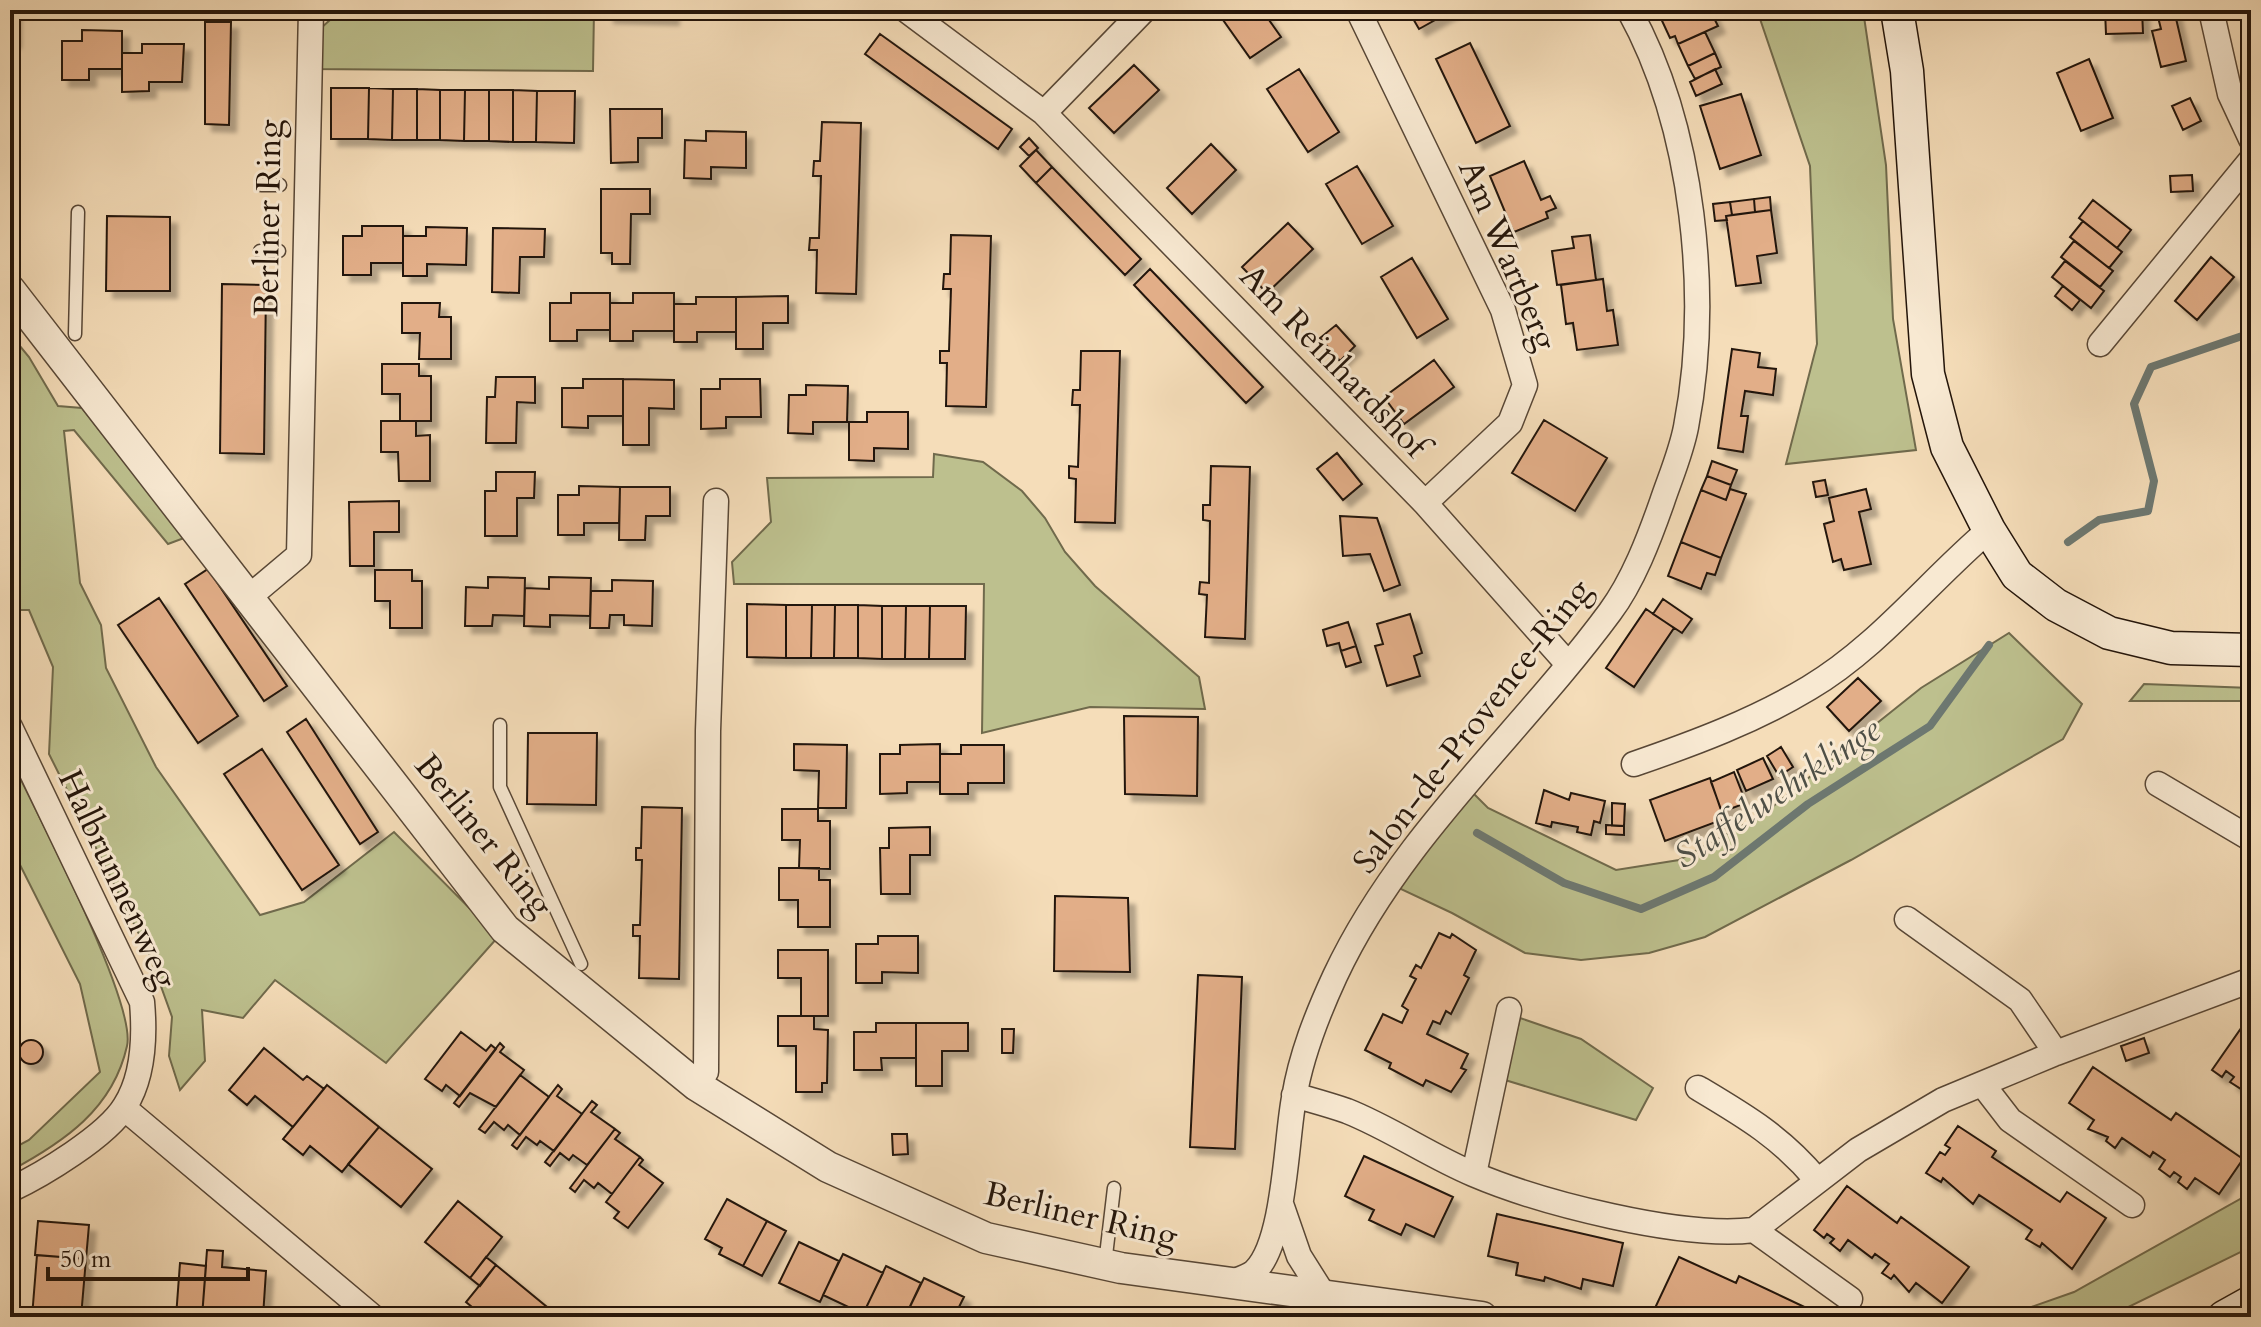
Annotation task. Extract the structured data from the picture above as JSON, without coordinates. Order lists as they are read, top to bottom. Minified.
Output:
{"streets":{"street":["Berliner Ring","Am Wartberg","Am Reinhardshof","Salon-de-Provence-Ring","Halbrunnenweg"]},"crossings":[["Berliner Ring","Salon-de-Provence-Ring"],["Am Wartberg","Am Reinhardshof"],["Am Reinhardshof","Salon-de-Provence-Ring"]],"water":["Staffelwehrklinge"],"scale_bar":"50 m"}
